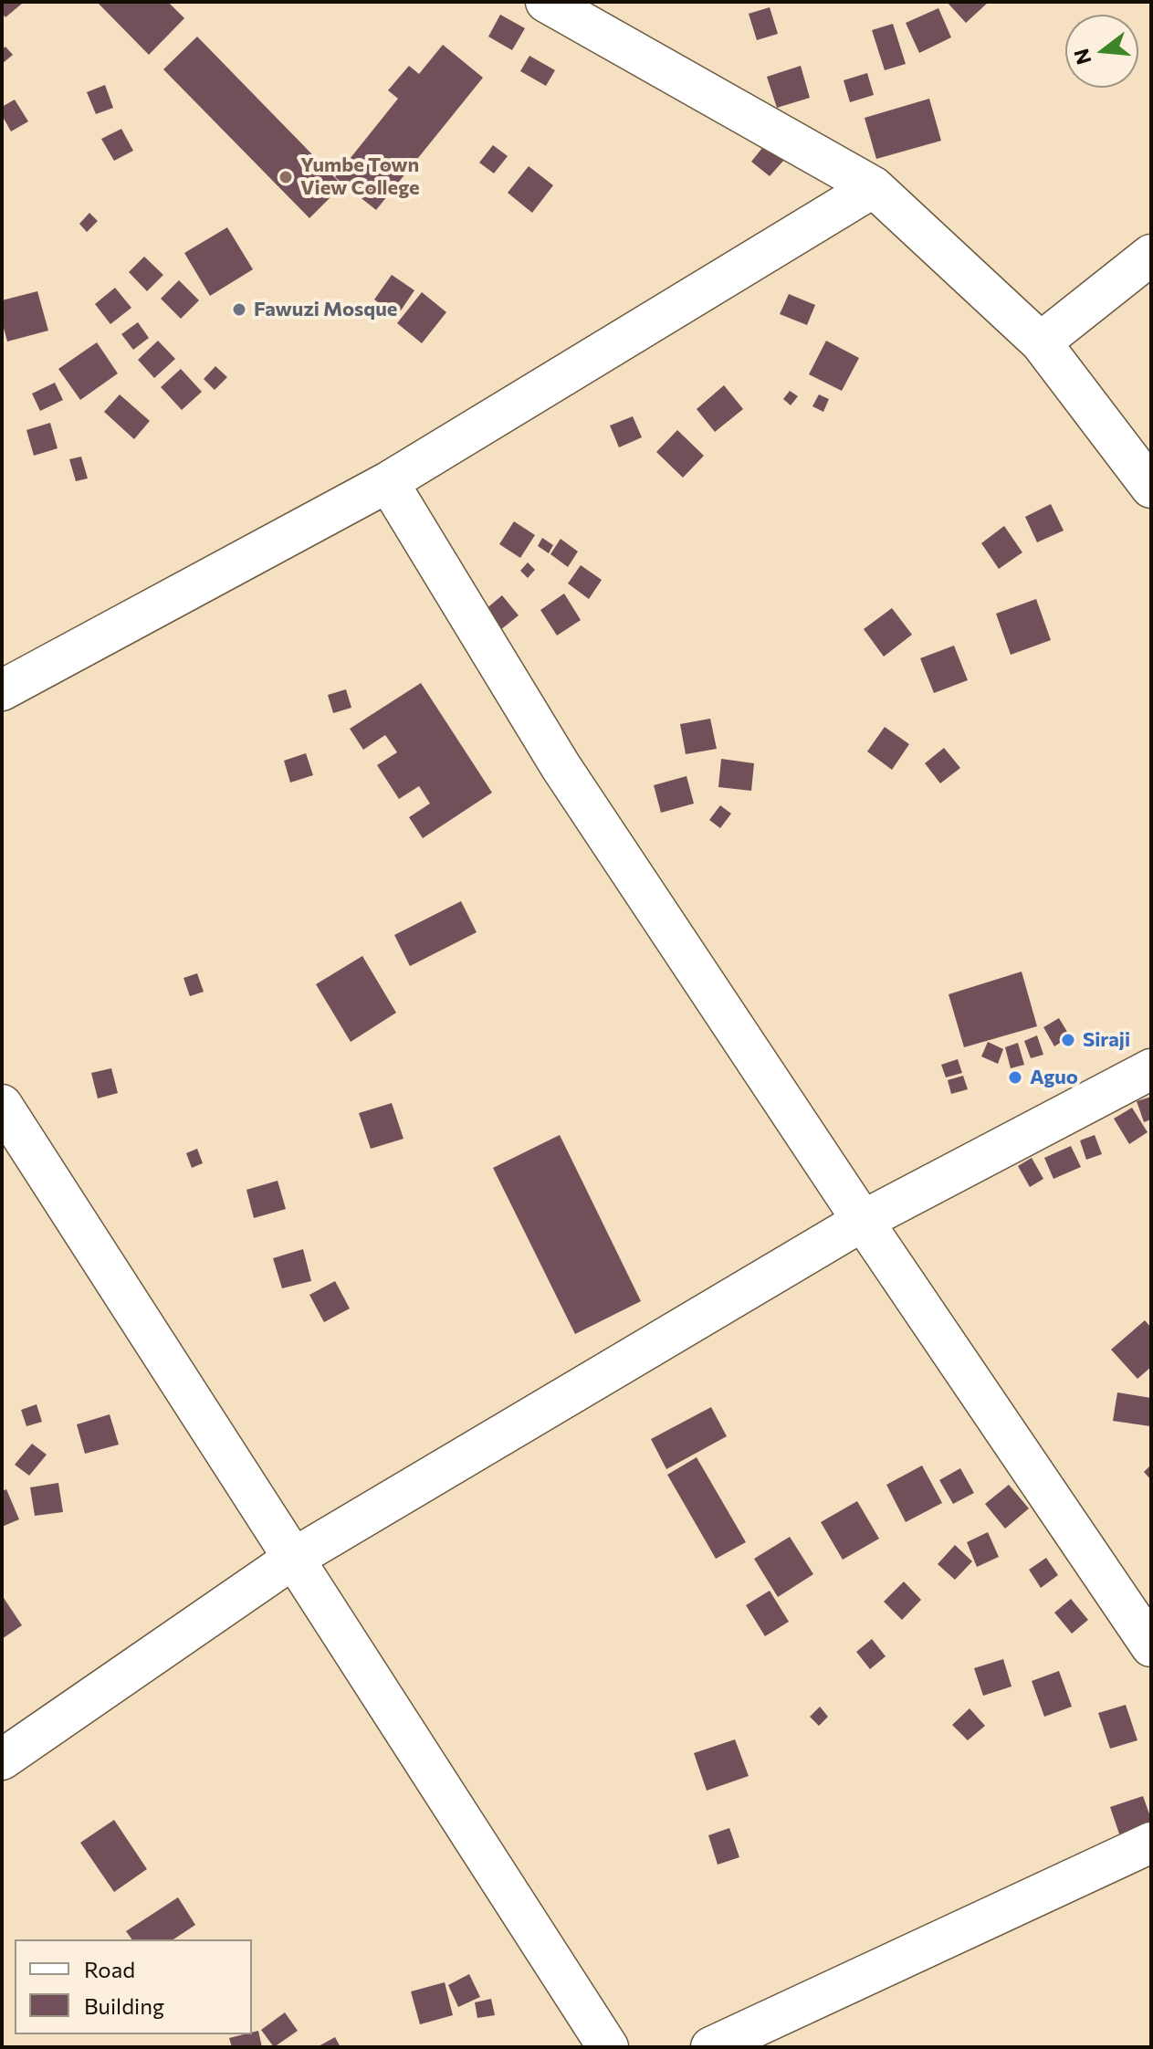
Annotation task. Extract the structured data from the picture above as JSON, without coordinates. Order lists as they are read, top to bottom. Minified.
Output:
{"places":["Yumbe Town View College","Fawuzi Mosque","Siraji","Aguo"],"legend":["Road","Building"],"north":"left"}
